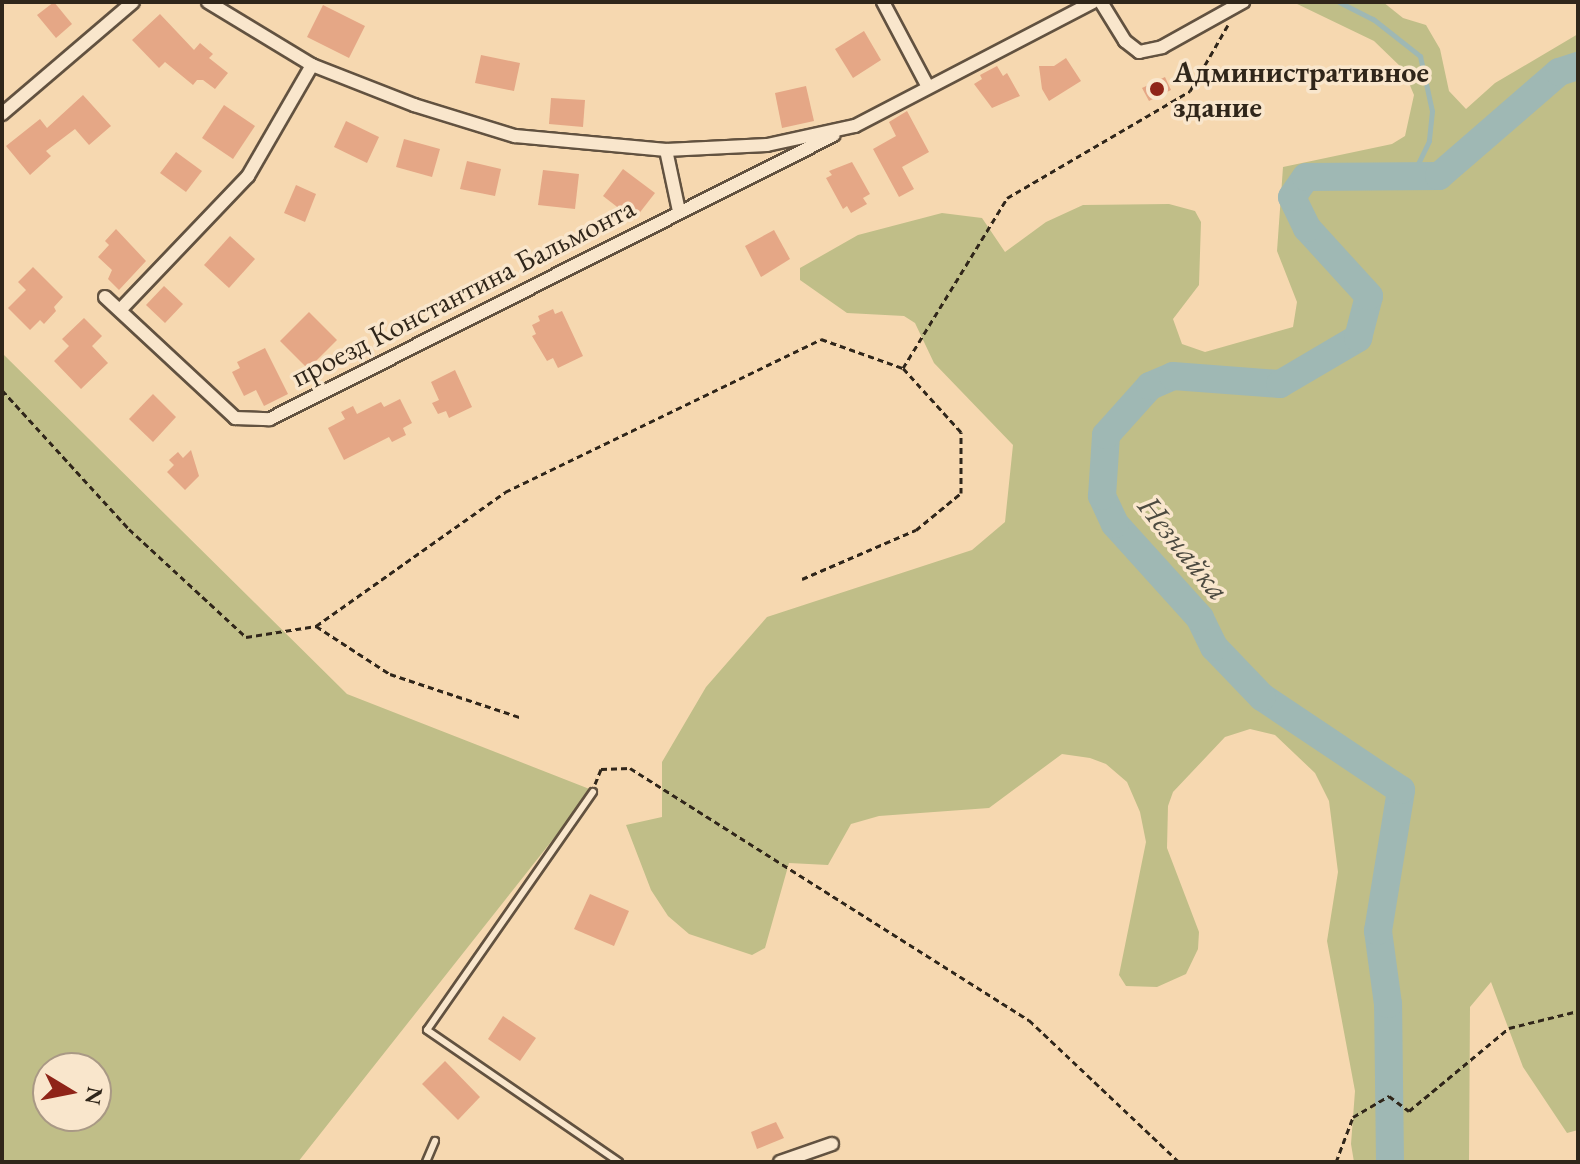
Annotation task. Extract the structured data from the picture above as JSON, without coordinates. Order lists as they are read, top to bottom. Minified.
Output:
{"streets":{"street":["проезд Константина Бальмонта"]},"water":["Незнайка"],"places":["Административное здание"],"north":"right"}
